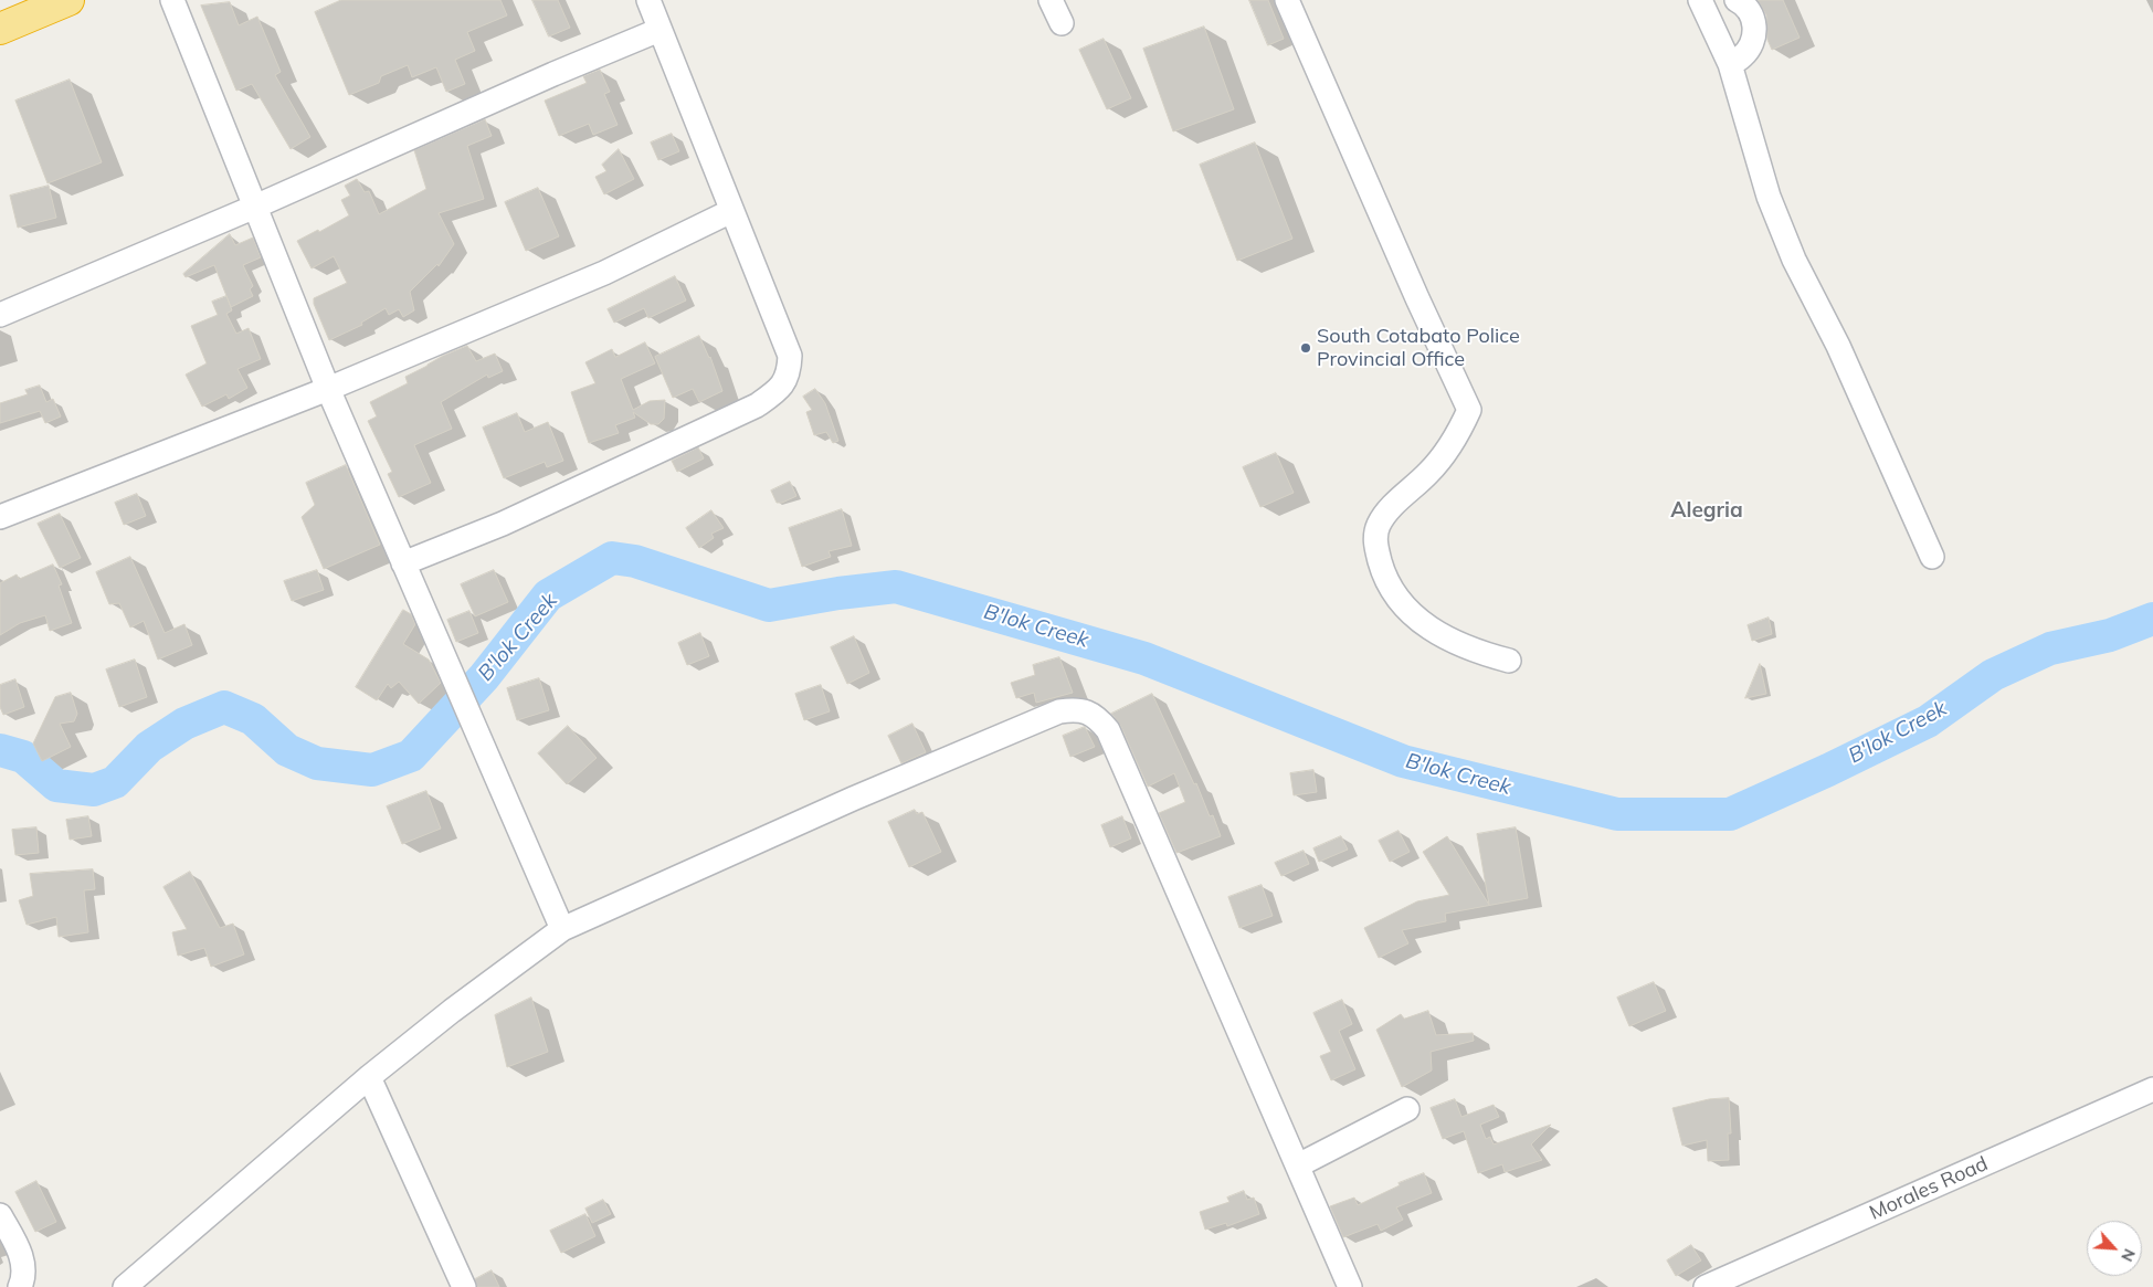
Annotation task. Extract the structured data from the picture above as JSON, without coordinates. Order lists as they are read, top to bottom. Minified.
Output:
{"streets":{"street":["Morales Road"]},"districts":["Alegria"],"water":["B'lok Creek"],"places":["South Cotabato Police Provincial Office"],"north":"bottom right"}
